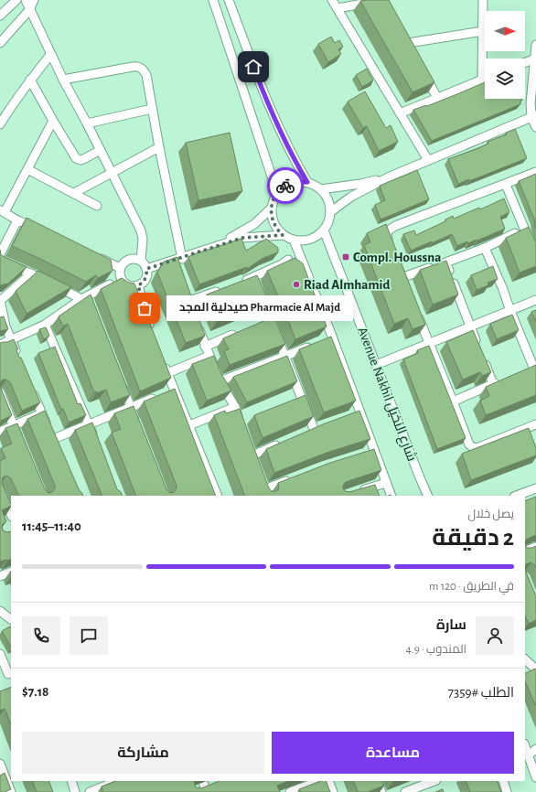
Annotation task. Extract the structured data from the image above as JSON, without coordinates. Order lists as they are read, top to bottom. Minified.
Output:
{"streets":{"street":["Avenue Nakhil شارع النخيل"]},"places":{"transit":["Compl. Houssna"],"other":["Riad Almhamid","Pharmacie Al Majd صيدلية المجد"]},"north":"right","page":{"bubble":"Pharmacie Al Majd صيدلية المجد","heading":["2 دقيقة","يصل خلال","11:40–11:45"],"panel":["سارة","المندوب · 4.9","الطلب #7359","$7.18"],"bar":"في الطريق · 120 m","buttons":["مساعدة","مشاركة"]}}
